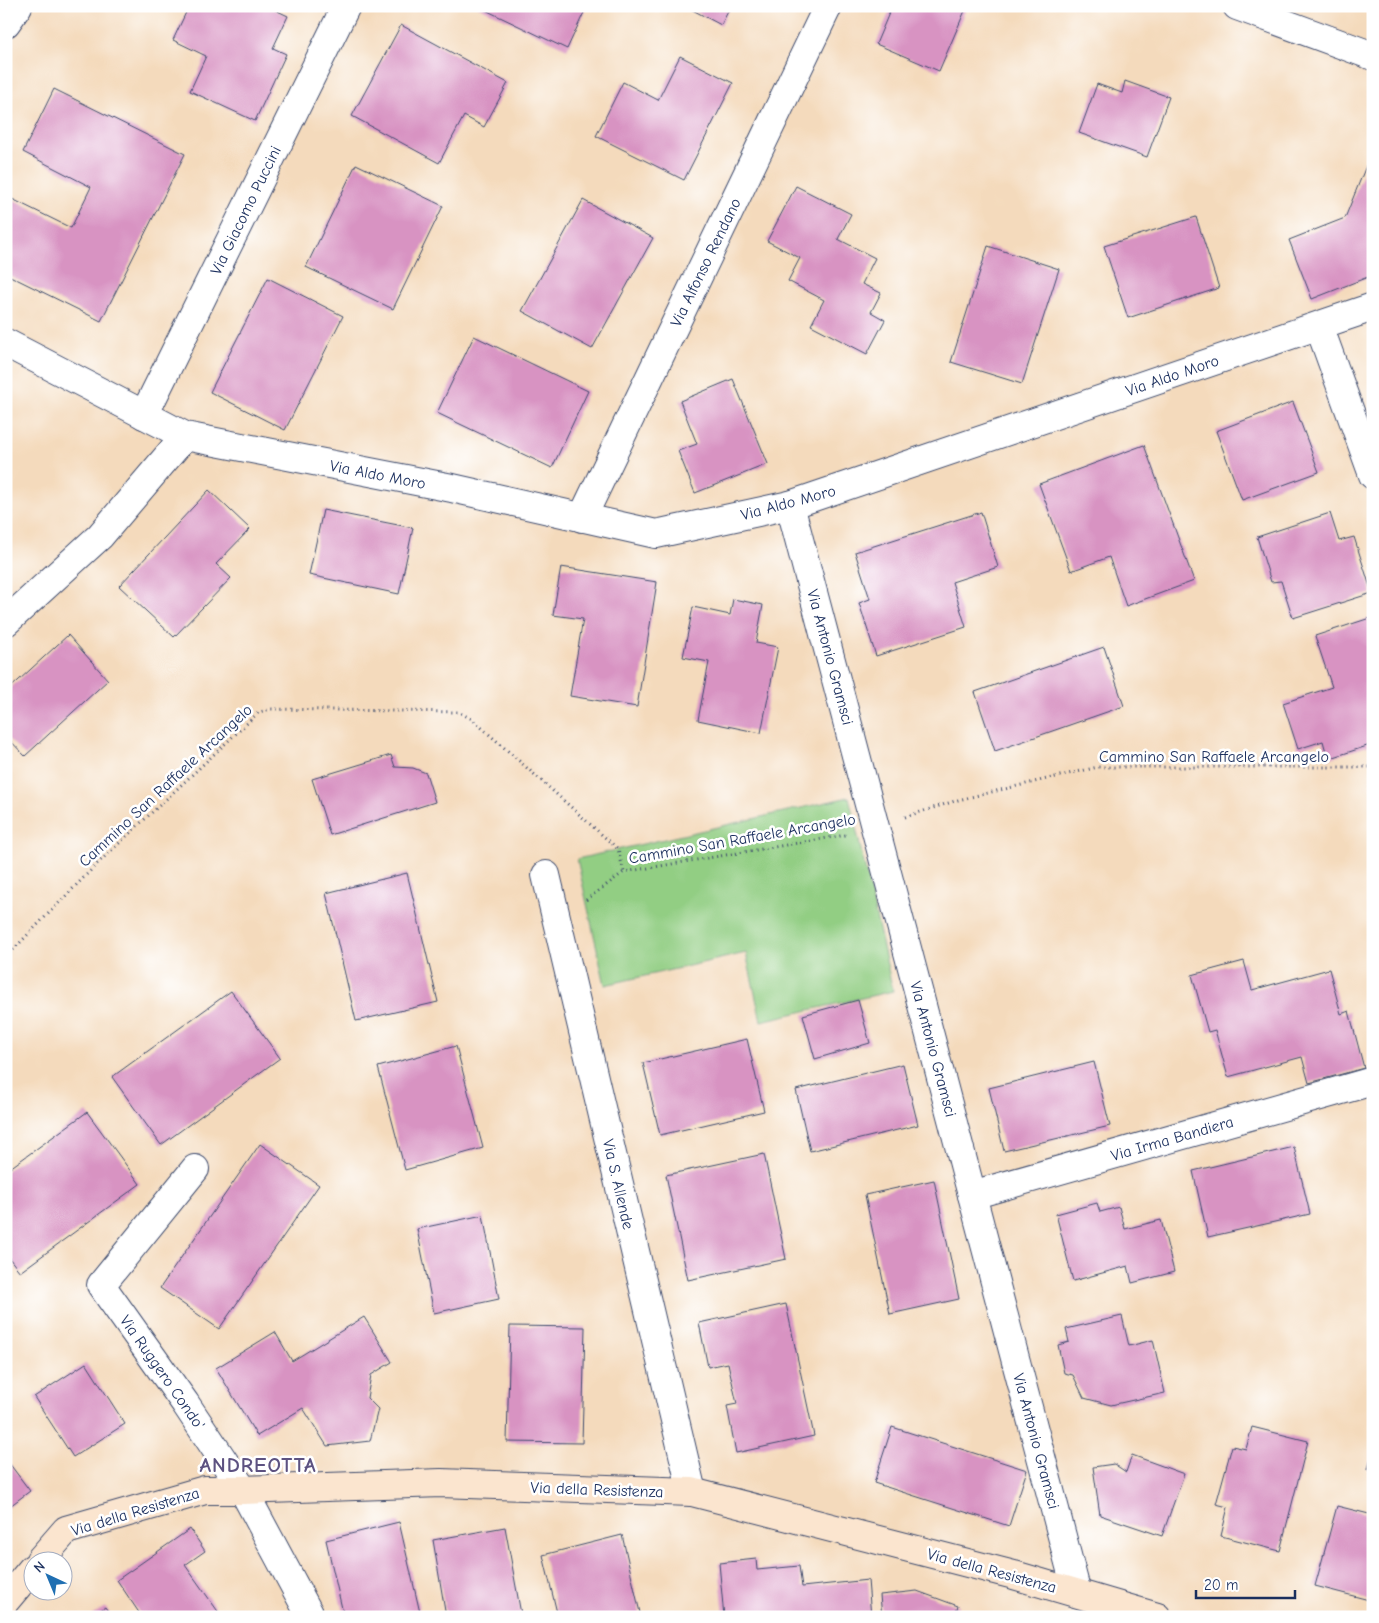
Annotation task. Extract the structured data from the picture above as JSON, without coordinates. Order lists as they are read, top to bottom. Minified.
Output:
{"streets":{"street":["Via Giacomo Puccini","Via Alfonso Rendano","Via Aldo Moro","Via Antonio Gramsci","Via Irma Bandiera","Via S. Allende","Via Ruggero Condo'","Via della Resistenza"],"path":["Cammino San Raffaele Arcangelo"]},"crossings":[["Via Giacomo Puccini","Via Aldo Moro"],["Via Alfonso Rendano","Via Aldo Moro"],["Via Aldo Moro","Via Antonio Gramsci"],["Via Antonio Gramsci","Cammino San Raffaele Arcangelo"],["Via Antonio Gramsci","Via Irma Bandiera"],["Via Antonio Gramsci","Via della Resistenza"],["Via S. Allende","Via della Resistenza"],["Via Ruggero Condo'","Via della Resistenza"]],"districts":["ANDREOTTA"],"scale_bar":"20 m","north":"top left"}
